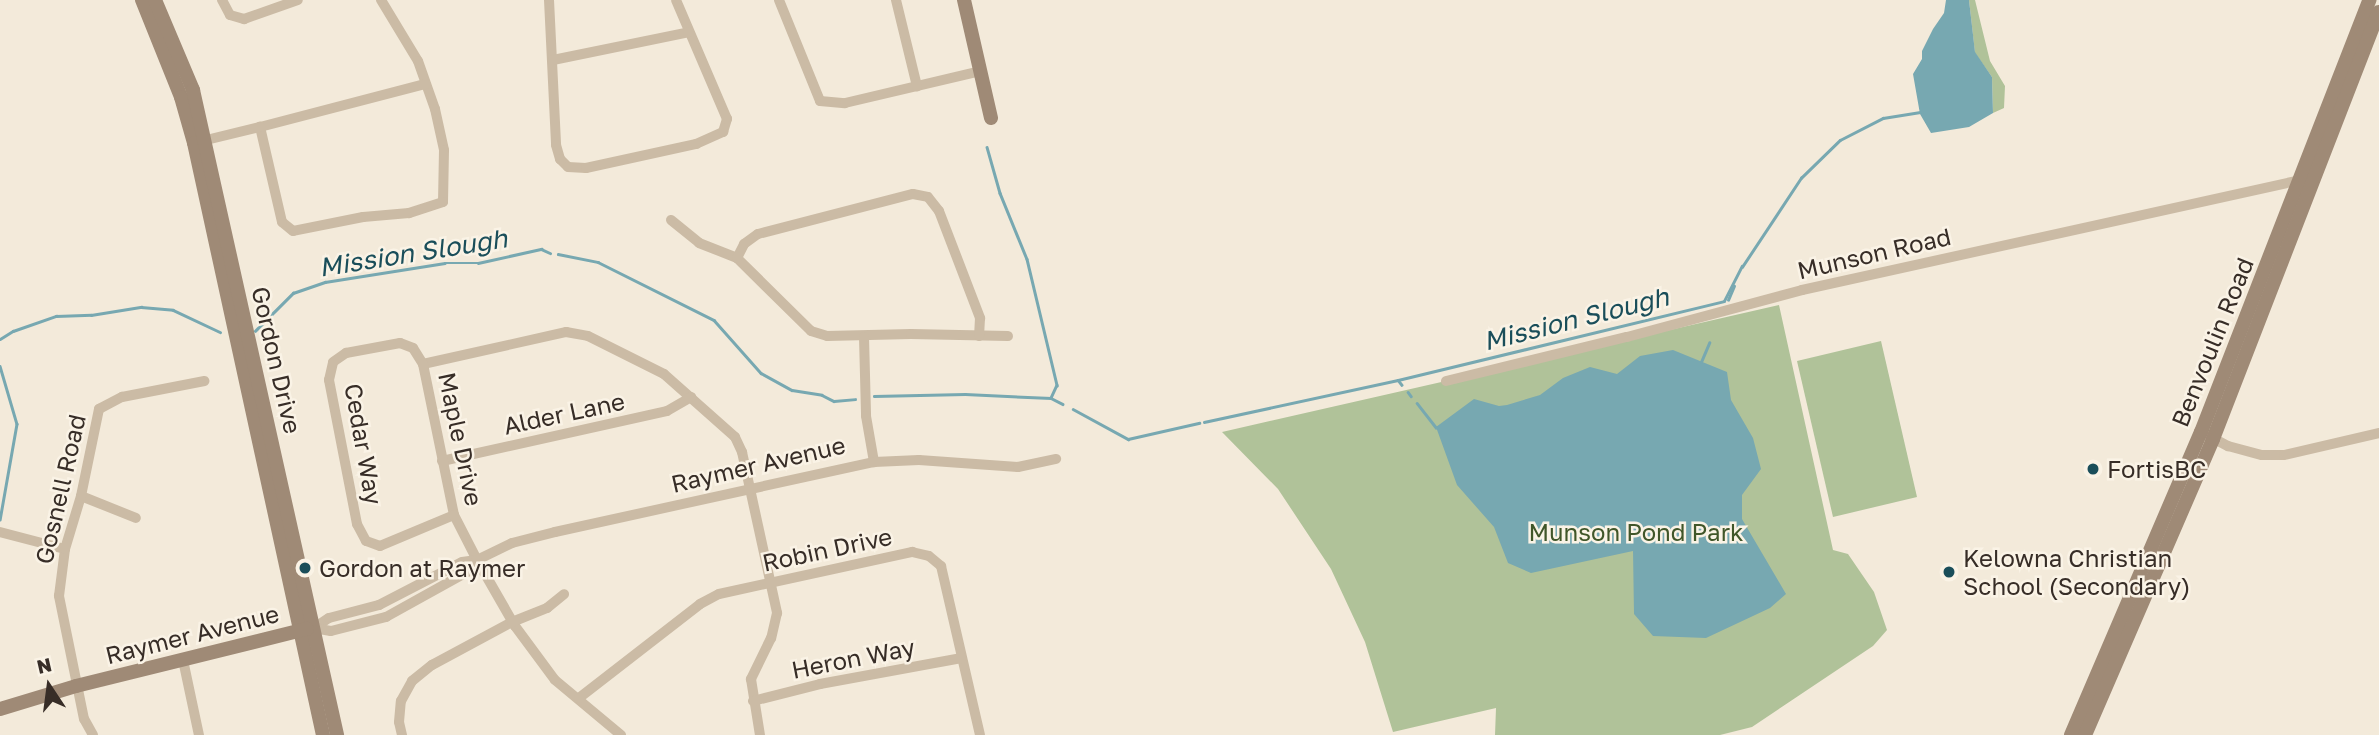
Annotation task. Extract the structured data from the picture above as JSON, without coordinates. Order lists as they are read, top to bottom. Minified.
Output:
{"streets":{"main road":["Benvoulin Road","Gordon Drive","Raymer Avenue"],"street":["Munson Road","Alder Lane","Maple Drive","Cedar Way","Gosnell Road","Robin Drive","Heron Way"]},"crossings":[["Munson Road","Benvoulin Road"],["Gordon Drive","Raymer Avenue"],["Alder Lane","Maple Drive"],["Maple Drive","Cedar Way"],["Maple Drive","Raymer Avenue"],["Maple Drive","Robin Drive"],["Raymer Avenue","Gosnell Road"],["Robin Drive","Heron Way"]],"water":["Mission Slough"],"parks":["Munson Pond Park"],"places":["FortisBC","Gordon at Raymer","Kelowna Christian School (Secondary)"],"north":"top"}
